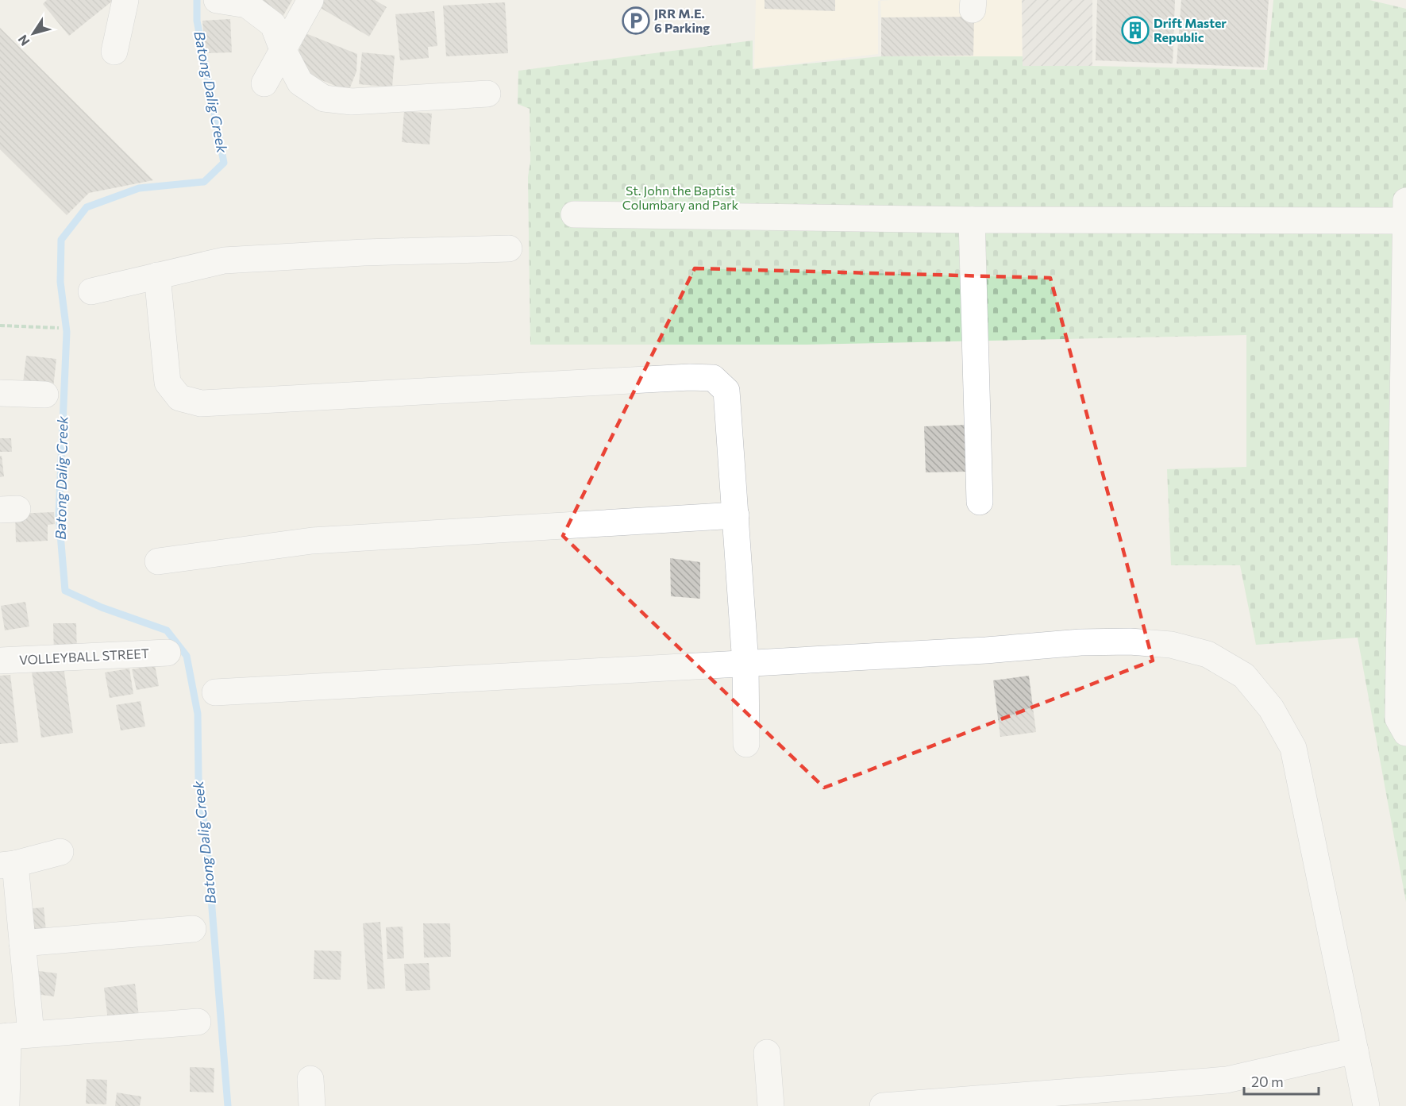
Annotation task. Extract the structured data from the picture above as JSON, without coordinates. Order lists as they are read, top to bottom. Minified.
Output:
{"streets":{"street":["VOLLEYBALL STREET"]},"water":["Batong Dalig Creek"],"parks":["St. John the Baptist Columbary and Park"],"places":{"parking":["JRR M.E. 6 Parking"],"building":["Drift Master Republic"]},"scale_bar":"20 m","north":"bottom left"}
